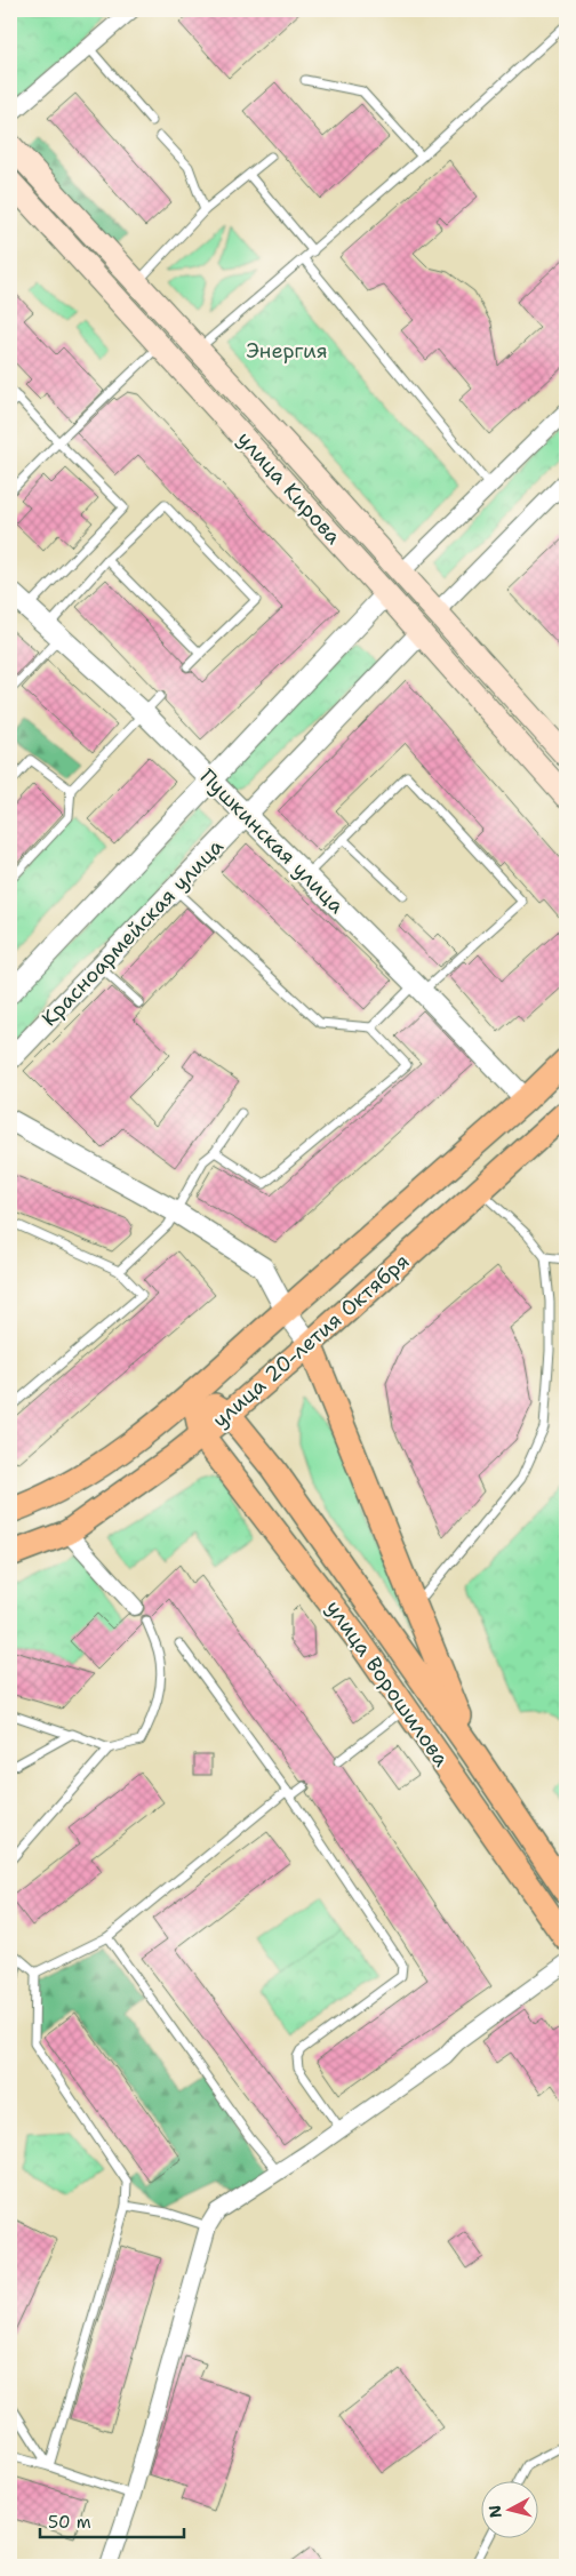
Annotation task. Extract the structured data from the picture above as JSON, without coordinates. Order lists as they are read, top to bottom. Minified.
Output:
{"streets":{"main road":["улица Кирова","улица 20-летия Октября","улица Ворошилова"],"street":["Пушкинская улица","Красноармейская улица"]},"crossings":[["улица Кирова","Красноармейская улица"],["Пушкинская улица","Красноармейская улица"],["Пушкинская улица","улица 20-летия Октября"],["улица 20-летия Октября","улица Ворошилова"]],"parks":["Энергия"],"scale_bar":"50 m","north":"left"}
